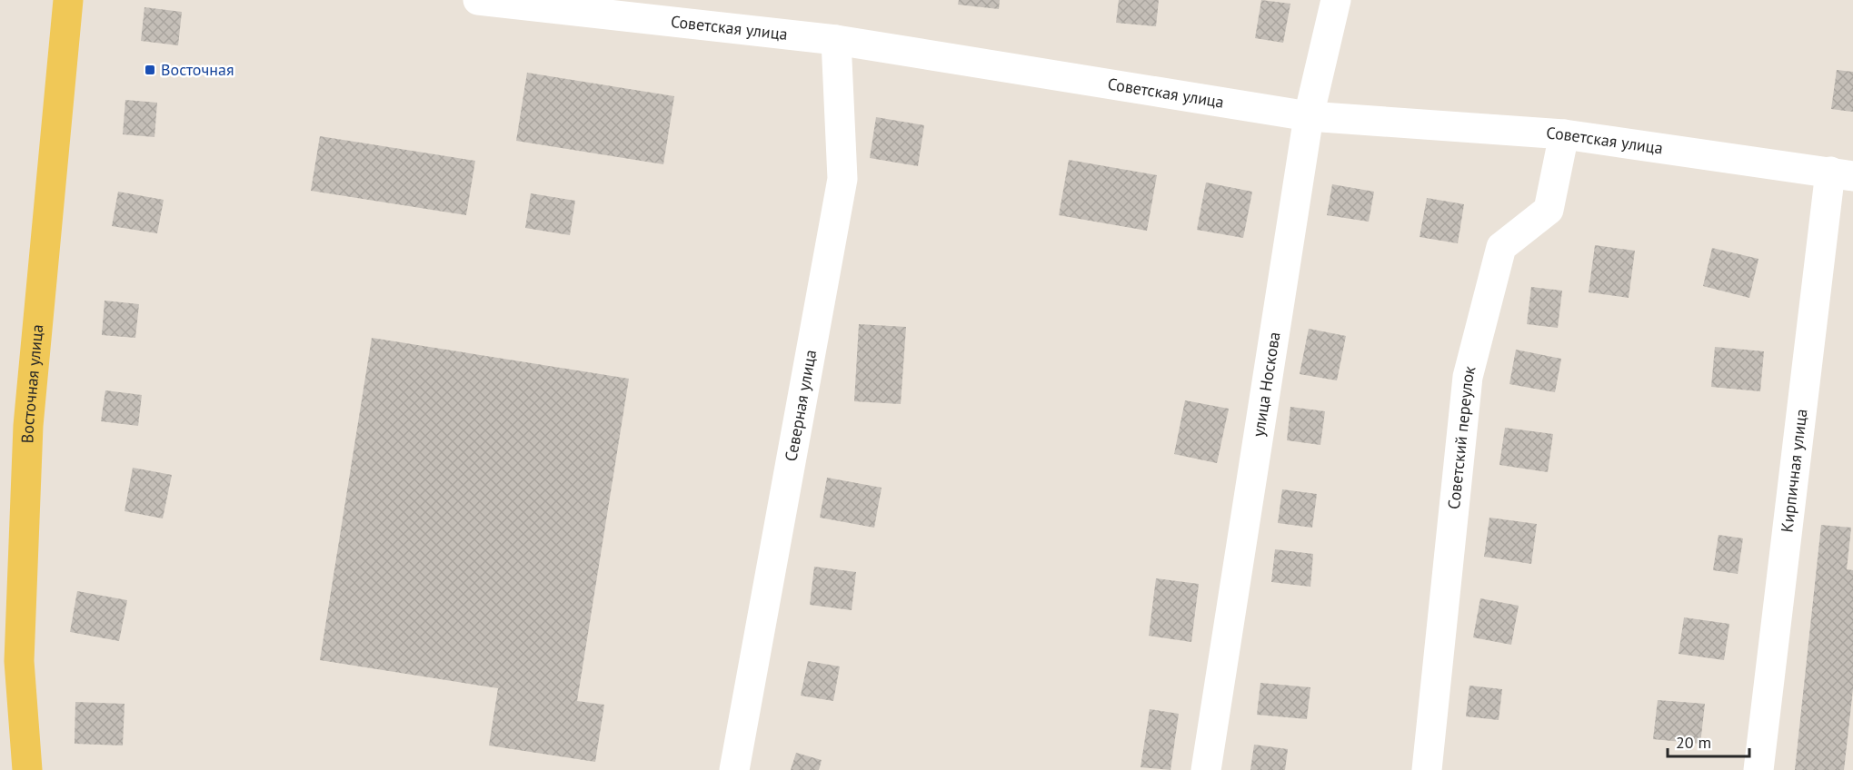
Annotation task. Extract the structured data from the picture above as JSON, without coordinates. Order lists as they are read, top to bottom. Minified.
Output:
{"streets":{"main road":["Восточная улица"],"street":["Советская улица","улица Носкова","Северная улица","Советский переулок","Кирпичная улица"]},"crossings":[["Советская улица","улица Носкова"],["Советская улица","Северная улица"],["Советская улица","Советский переулок"],["Советская улица","Кирпичная улица"]],"places":{"transit":["Восточная"]},"scale_bar":"20 m"}
